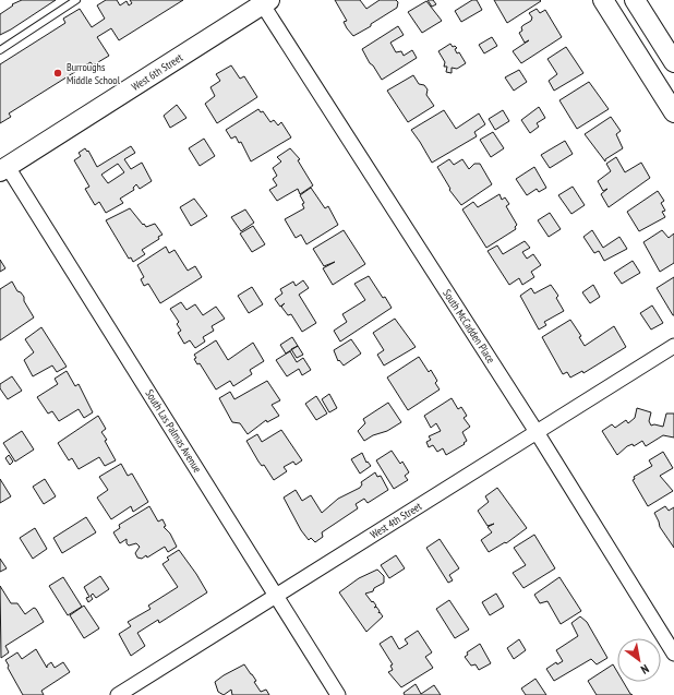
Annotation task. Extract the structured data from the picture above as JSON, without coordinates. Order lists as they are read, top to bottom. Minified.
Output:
{"streets":{"main road":["West 6th Street"],"street":["South McCadden Place","South Las Palmas Avenue","West 4th Street"]},"crossings":[["West 6th Street","South McCadden Place"],["West 6th Street","South Las Palmas Avenue"],["South McCadden Place","West 4th Street"],["South Las Palmas Avenue","West 4th Street"]],"places":["Burroughs Middle School"],"north":"bottom right"}
